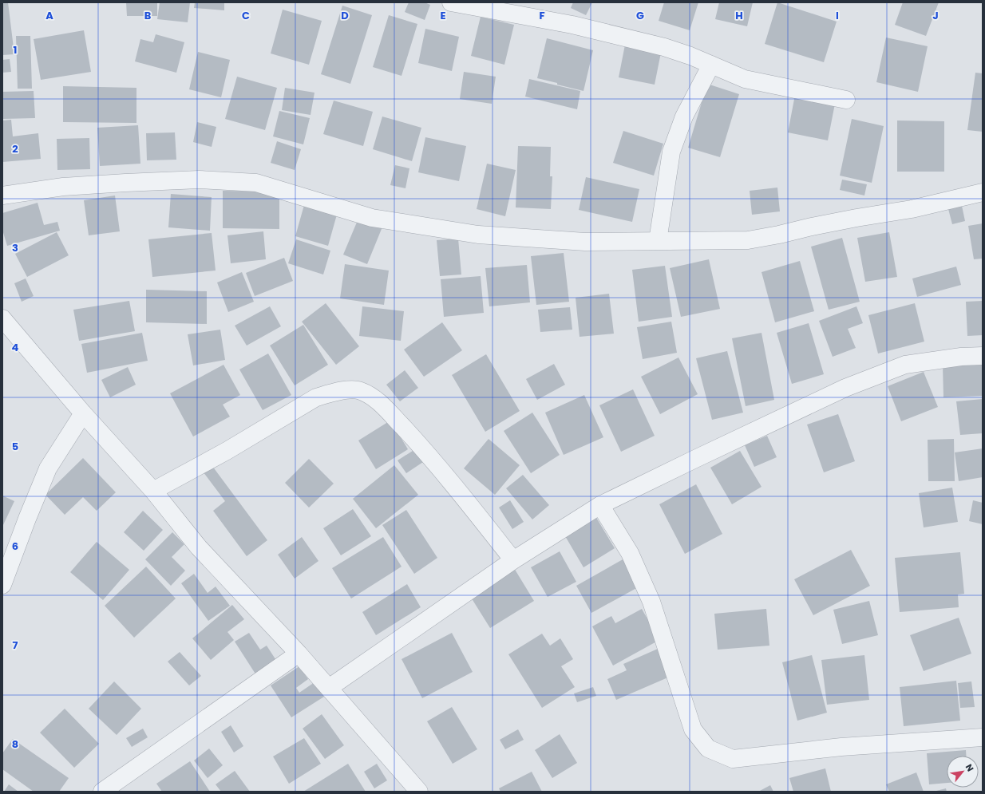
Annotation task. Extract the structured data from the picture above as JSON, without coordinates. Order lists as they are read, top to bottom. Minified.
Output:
{"north":"top right","grid":{"columns":["A","B","C","D","E","F","G","H","I","J"],"rows":["1","2","3","4","5","6","7","8"]}}
